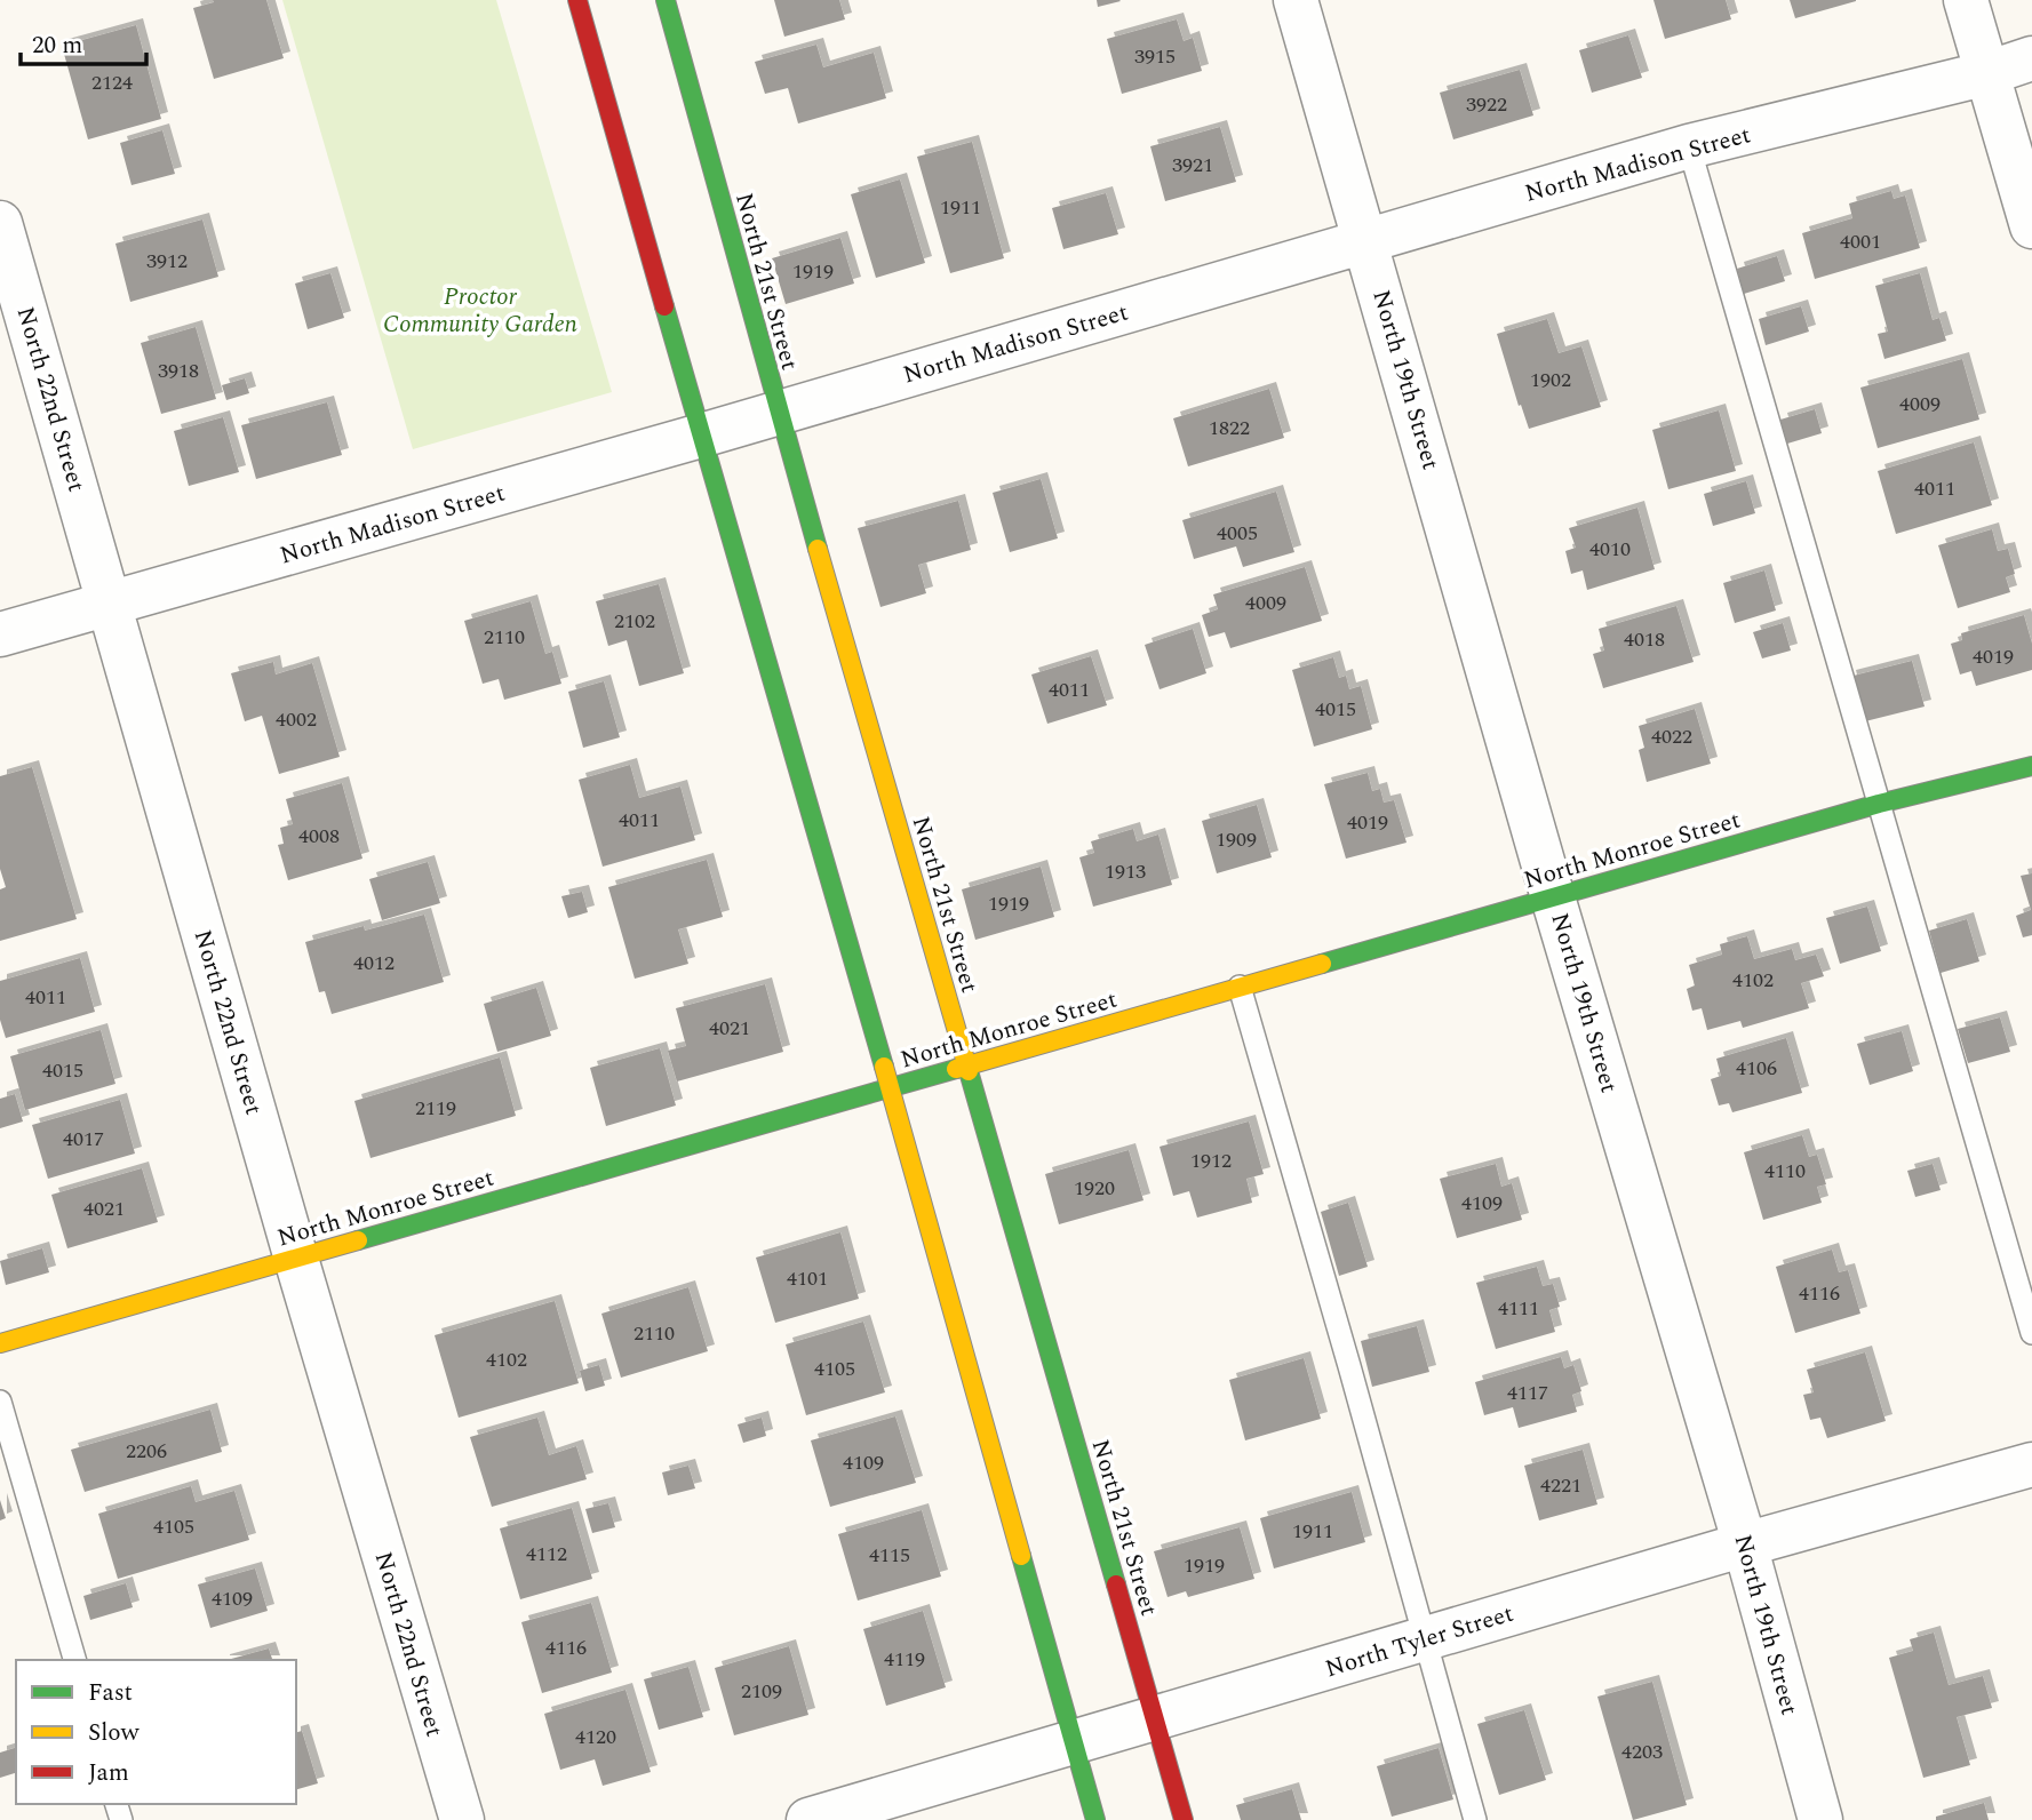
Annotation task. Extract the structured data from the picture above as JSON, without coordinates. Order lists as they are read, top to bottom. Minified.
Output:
{"streets":{"main road":["North 21st Street","North Monroe Street"],"street":["North Madison Street","North 19th Street","North 22nd Street","North Tyler Street"]},"crossings":[["North Madison Street","North 21st Street"],["North Madison Street","North 19th Street"],["North Madison Street","North 22nd Street"],["North 21st Street","North Monroe Street"],["North 21st Street","North Tyler Street"],["North 19th Street","North Monroe Street"],["North 19th Street","North Tyler Street"],["North 22nd Street","North Monroe Street"]],"parks":["Proctor Community Garden"],"house_numbers":["3915","2124","3922","3921","1911","4001","3912","1919","3918","1902","4009","1822","4011","4005","4010","4009","2102","2110","4018","4019","4011","4015","4002","4022","4011","4019","4008","1909","1913","1919","4012","4102","4011","4021","4106","4015","2119","4017","1912","4110","1920","4109","4021","4101","4116","4111","2110","4102","4105","4117","2206","4109","4221","4105","1911","4112","4115","1919","4109","4116","4119","2109","4120","4203"],"legend":["Fast","Slow","Jam"],"scale_bar":"20 m"}
